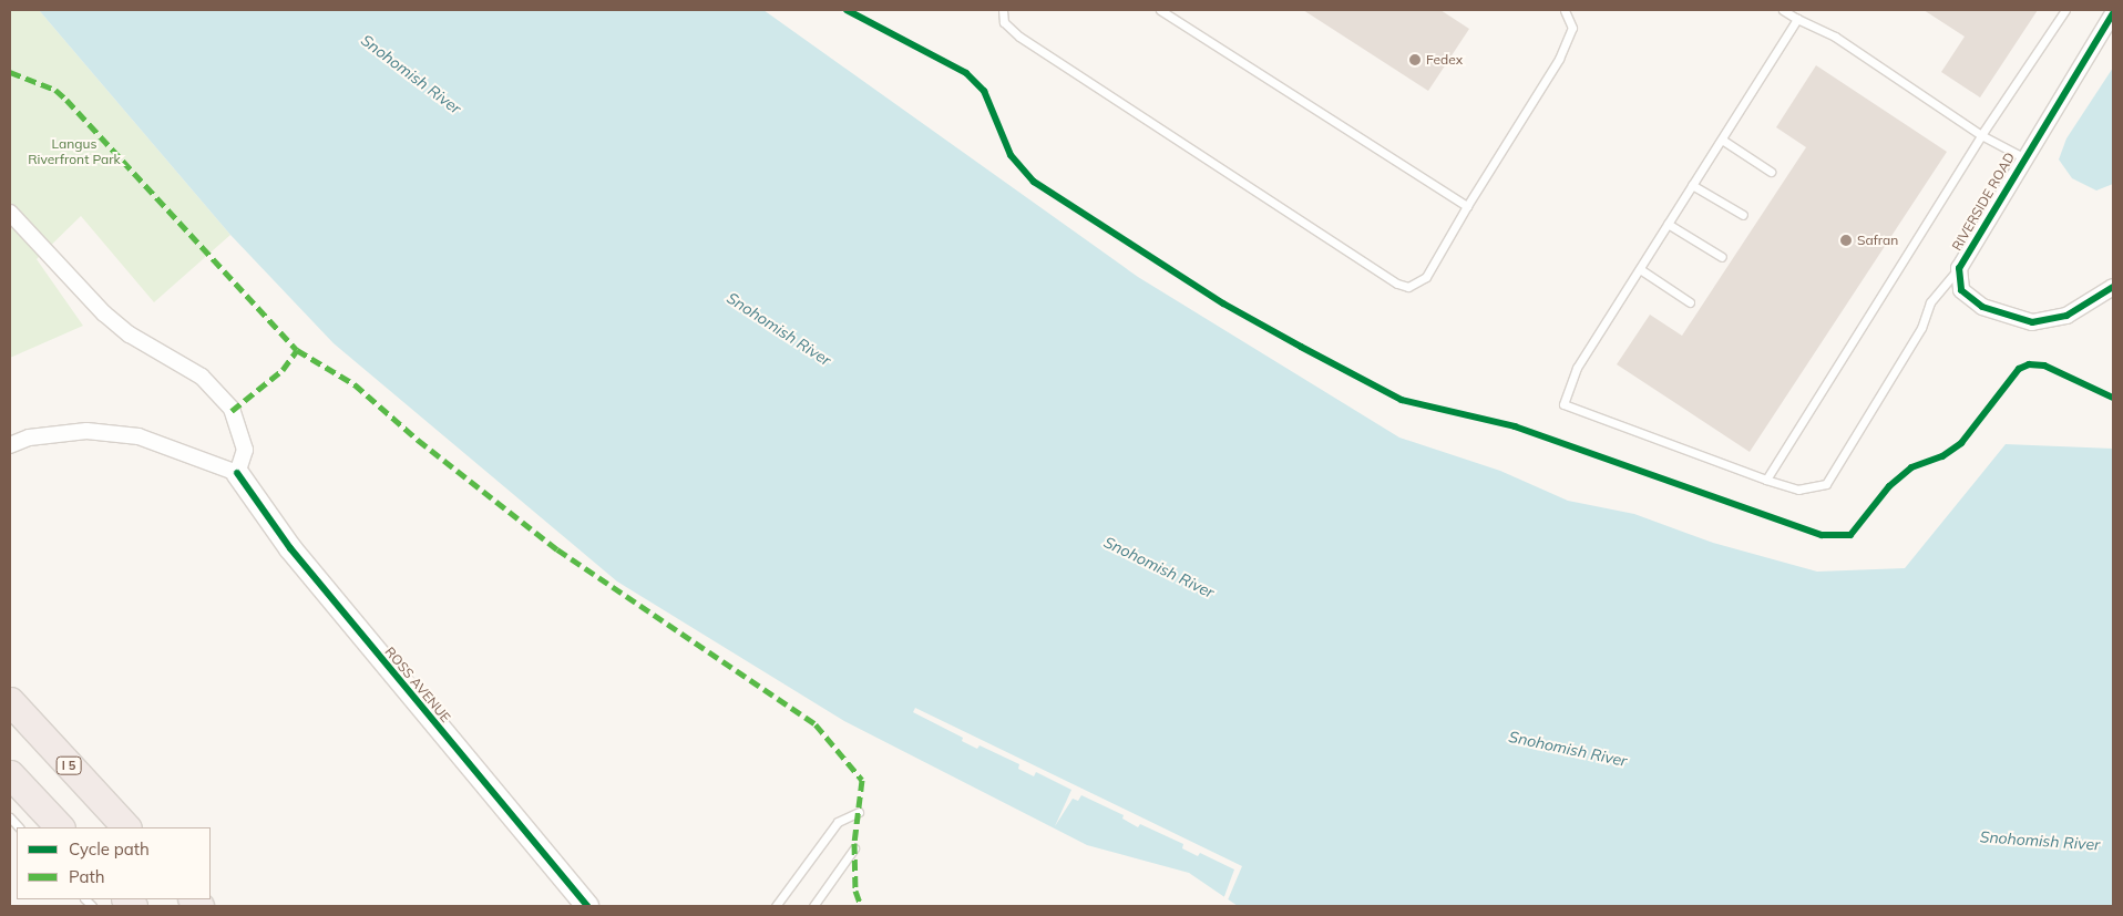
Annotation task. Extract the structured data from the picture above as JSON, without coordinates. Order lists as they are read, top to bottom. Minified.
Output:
{"streets":{"highway":["I 5"],"street":["RIVERSIDE ROAD","ROSS AVENUE"]},"water":["Snohomish River"],"parks":["Langus Riverfront Park"],"places":["Fedex","Safran"],"legend":["Cycle path","Path"]}
